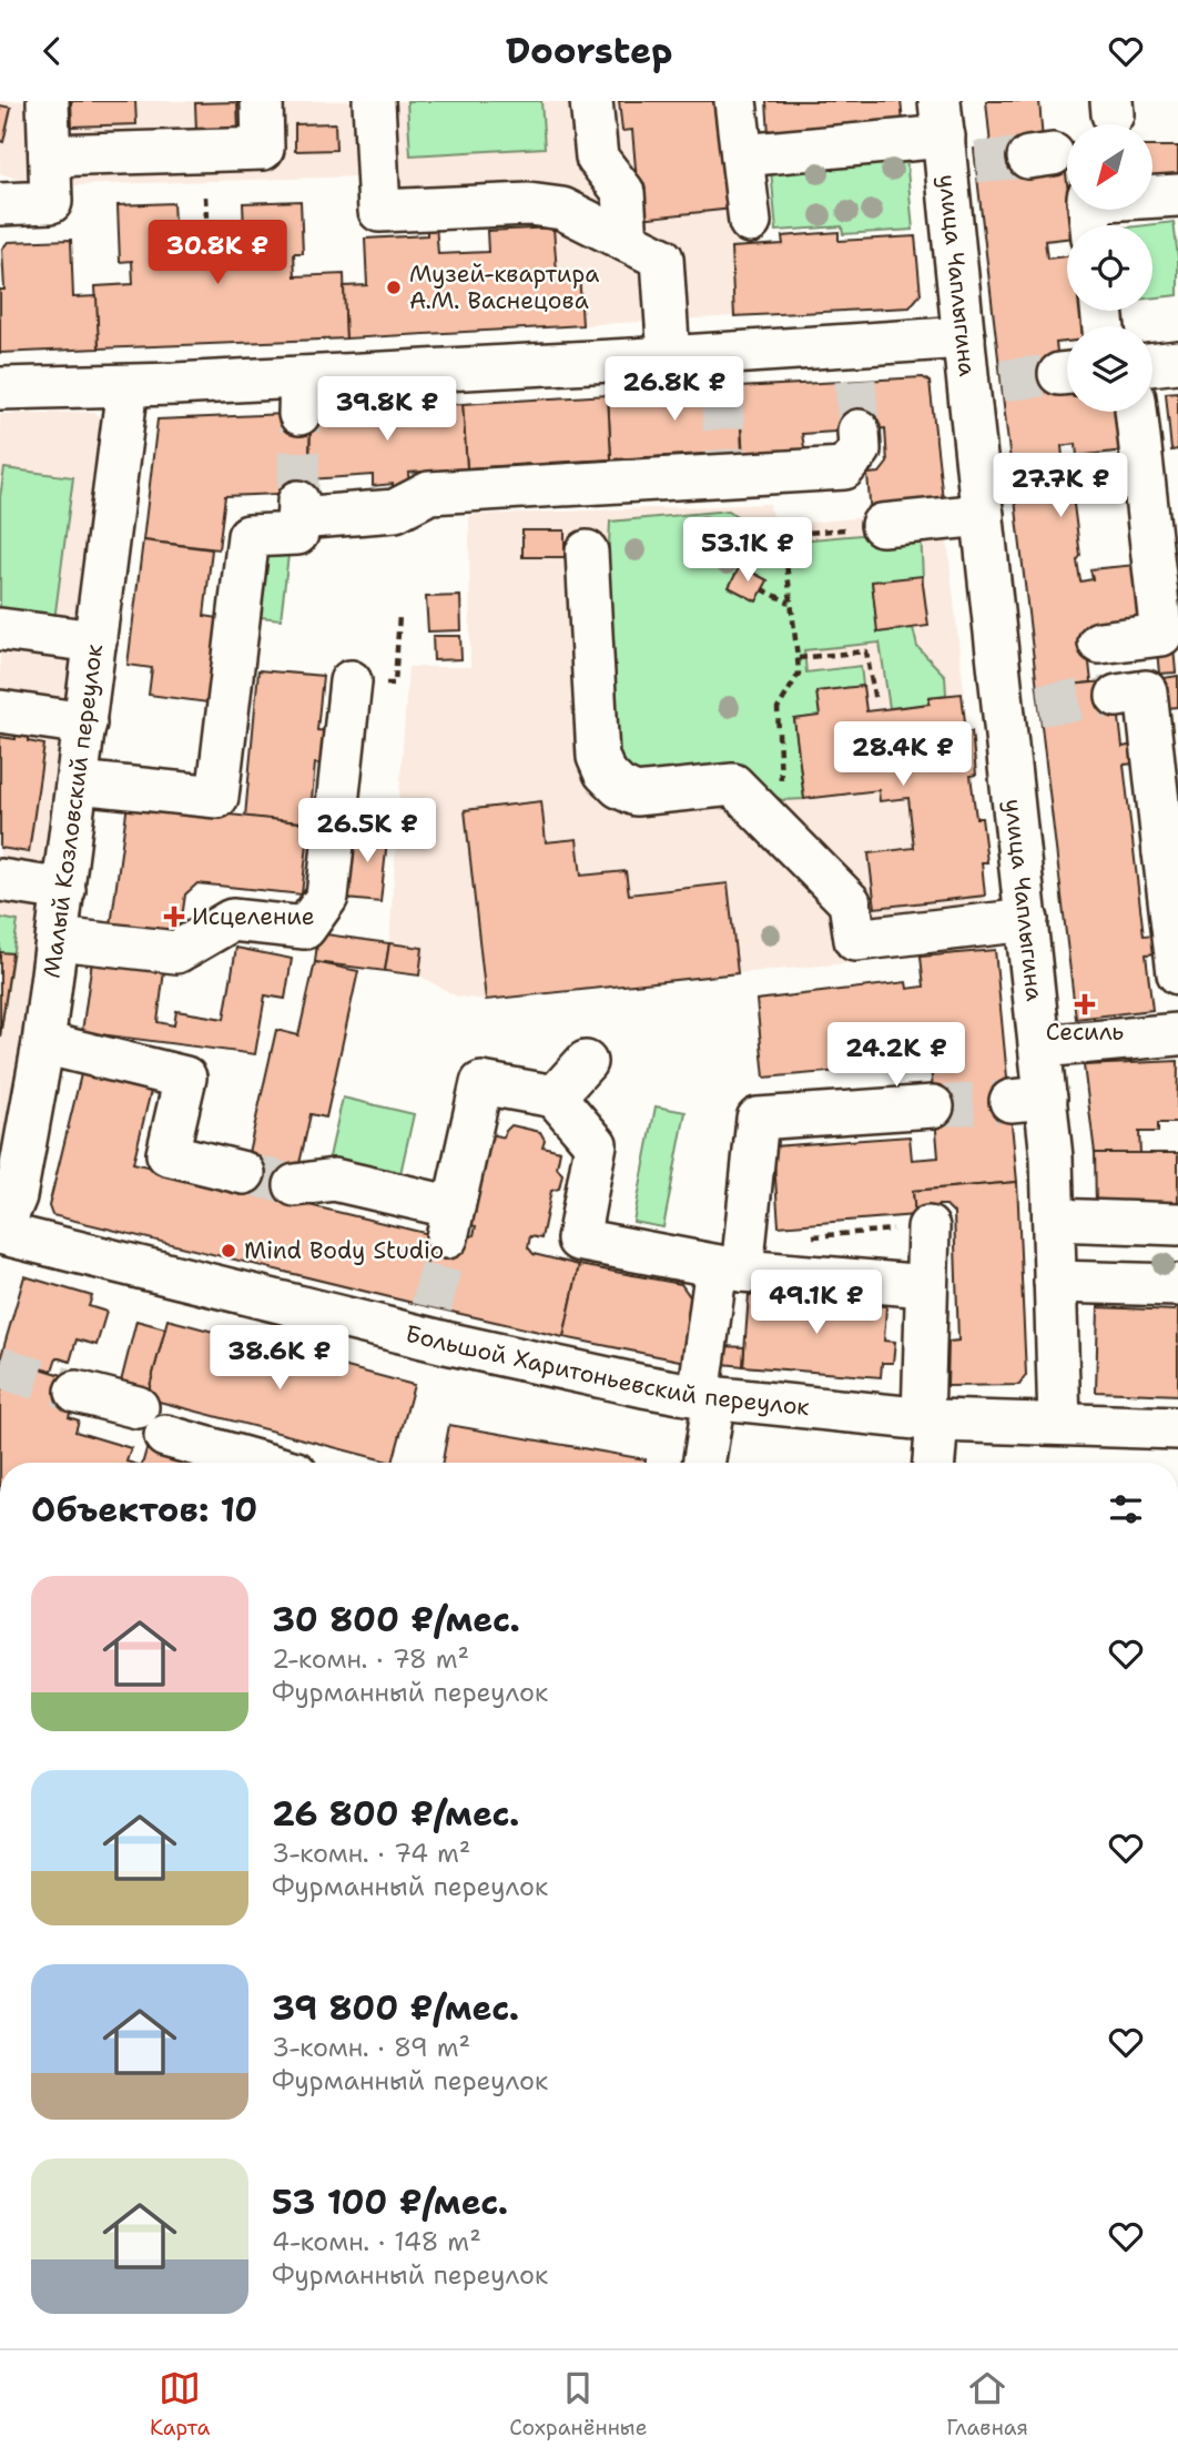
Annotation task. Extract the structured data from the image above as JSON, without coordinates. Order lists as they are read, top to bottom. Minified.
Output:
{"streets":{"street":["улица Чаплыгина","Малый Козловский переулок","Большой Харитоньевский переулок"]},"crossings":[["улица Чаплыгина","Большой Харитоньевский переулок"],["Малый Козловский переулок","Большой Харитоньевский переулок"]],"places":{"other":["Музей-квартира А.М. Васнецова","Mind Body Studio"],"health":["Исцеление","Сесиль"]},"north":"bottom left","page":{"header":"Doorstep","price":["30.8K ₽","26.8K ₽","39.8K ₽","27.7K ₽","53.1K ₽","28.4K ₽","26.5K ₽","24.2K ₽","49.1K ₽","38.6K ₽"],"heading":"Объектов: 10","list":[{"name":"30 800 ₽/мес.","note":"2-комн. · 78 m² · Фурманный переулок"},{"name":"26 800 ₽/мес.","note":"3-комн. · 74 m² · Фурманный переулок"},{"name":"39 800 ₽/мес.","note":"3-комн. · 89 m² · Фурманный переулок"},{"name":"53 100 ₽/мес.","note":"4-комн. · 148 m² · Фурманный переулок"}],"tabs":["Карта","Сохранённые","Главная"]}}
